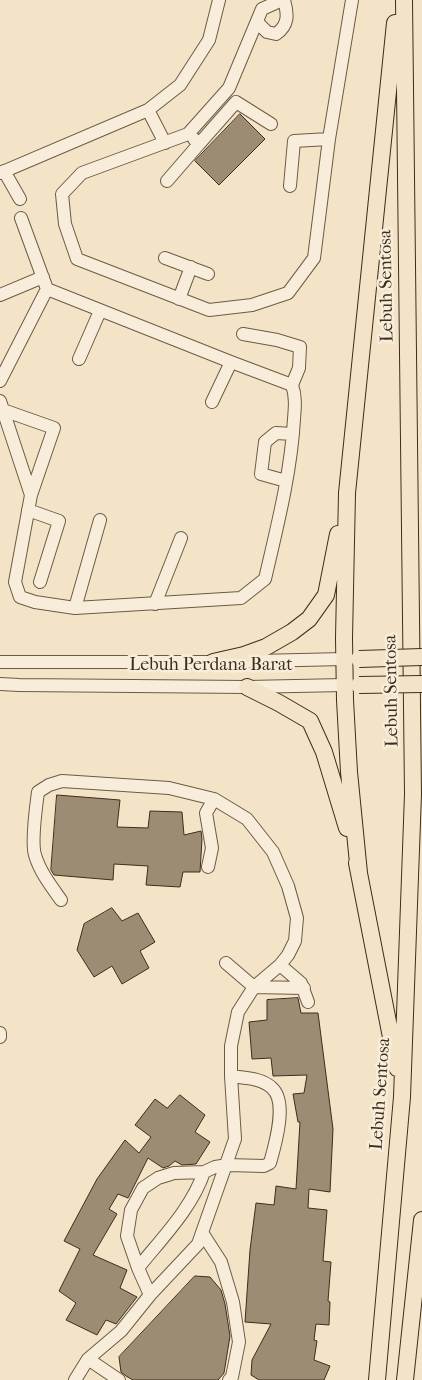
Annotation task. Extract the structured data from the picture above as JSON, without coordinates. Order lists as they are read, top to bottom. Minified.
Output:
{"streets":{"main road":["Lebuh Sentosa","Lebuh Perdana Barat"]}}
